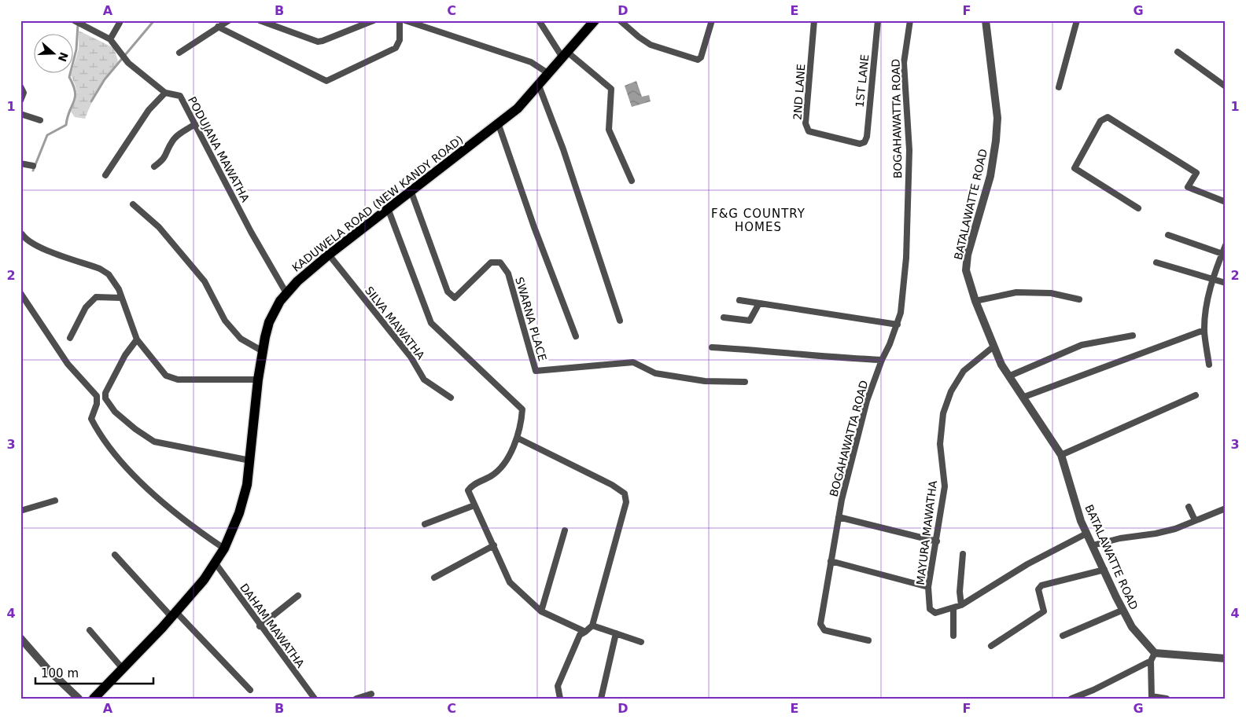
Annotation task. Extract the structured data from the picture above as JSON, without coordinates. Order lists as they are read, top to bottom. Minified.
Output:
{"streets":{"main road":["KADUWELA ROAD (NEW KANDY ROAD)"],"street":["1ST LANE","2ND LANE","BOGAHAWATTA ROAD","PODUJANA MAWATHA","BATALAWATTE ROAD","SWARNA PLACE","SILVA MAWATHA","MAYURA MAWATHA","DAHAM MAWATHA"]},"crossings":[["1ST LANE","2ND LANE"],["PODUJANA MAWATHA","KADUWELA ROAD (NEW KANDY ROAD)"],["KADUWELA ROAD (NEW KANDY ROAD)","SWARNA PLACE"],["KADUWELA ROAD (NEW KANDY ROAD)","SILVA MAWATHA"],["KADUWELA ROAD (NEW KANDY ROAD)","DAHAM MAWATHA"],["BATALAWATTE ROAD","MAYURA MAWATHA"]],"districts":["F&G COUNTRY HOMES"],"scale_bar":"100 m","north":"right","grid":{"columns":["A","B","C","D","E","F","G"],"rows":["1","2","3","4"]}}
